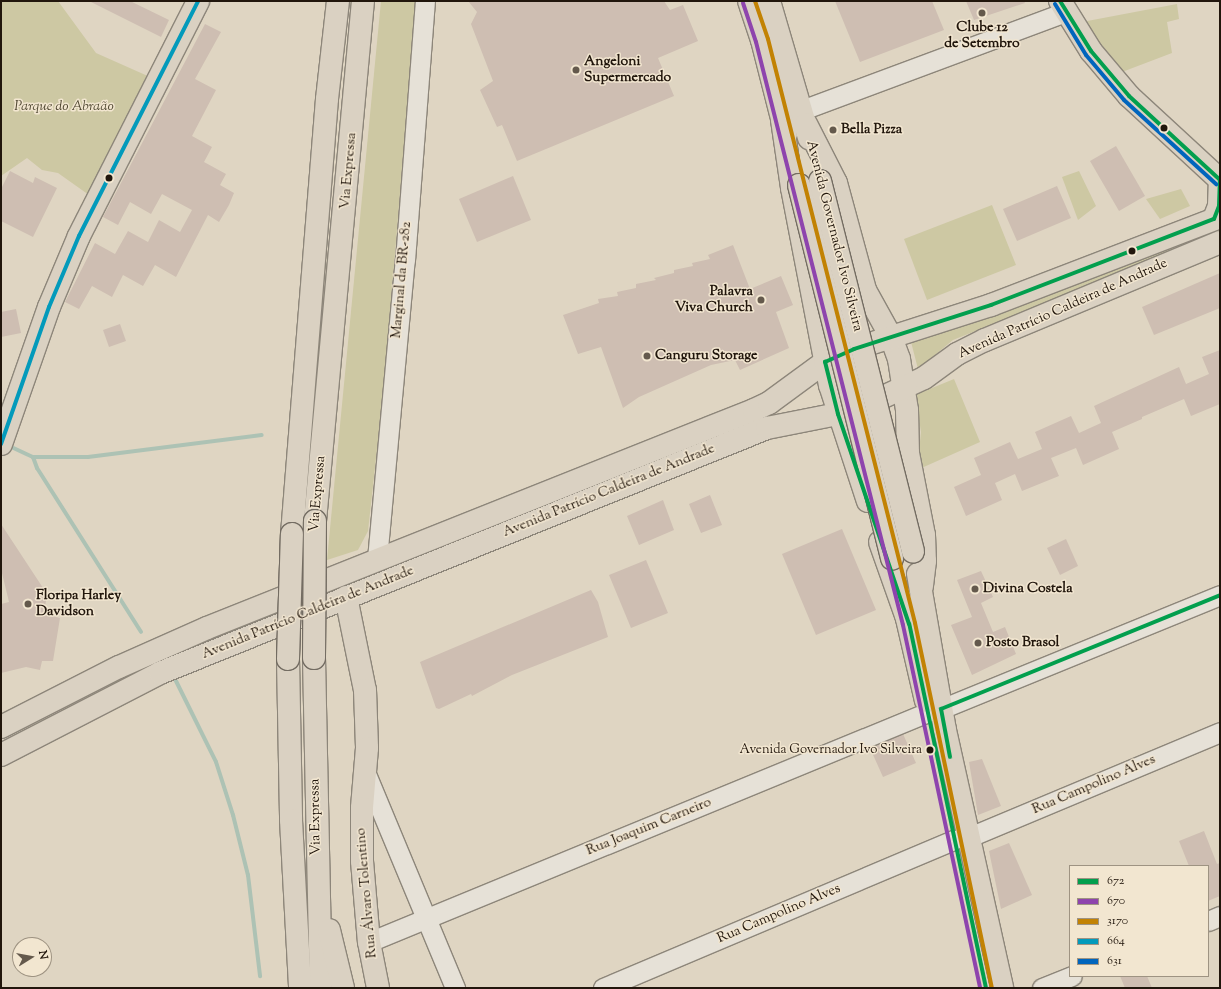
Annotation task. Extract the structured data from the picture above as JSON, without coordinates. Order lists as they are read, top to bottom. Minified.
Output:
{"streets":{"main road":["Via Expressa","Avenida Governador Ivo Silveira","Avenida Patrício Caldeira de Andrade","Rua Álvaro Tolentino"],"street":["Marginal da BR-282","Rua Campolino Alves","Rua Joaquim Carneiro"]},"crossings":[["Avenida Governador Ivo Silveira","Rua Campolino Alves"],["Avenida Governador Ivo Silveira","Rua Joaquim Carneiro"],["Marginal da BR-282","Avenida Patrício Caldeira de Andrade"],["Avenida Patrício Caldeira de Andrade","Rua Álvaro Tolentino"],["Rua Joaquim Carneiro","Rua Álvaro Tolentino"]],"parks":["Parque do Abraão"],"places":["Clube 12 de Setembro","Angeloni Supermercado","Bella Pizza","Palavra Viva Church","Canguru Storage","Divina Costela","Floripa Harley Davidson","Posto Brasol","Avenida Governador Ivo Silveira"],"lines":["transit line 672","transit line 3170","transit line 664","transit line 670","transit line 631"],"legend":["672","670","3170","664","631"],"north":"right"}
